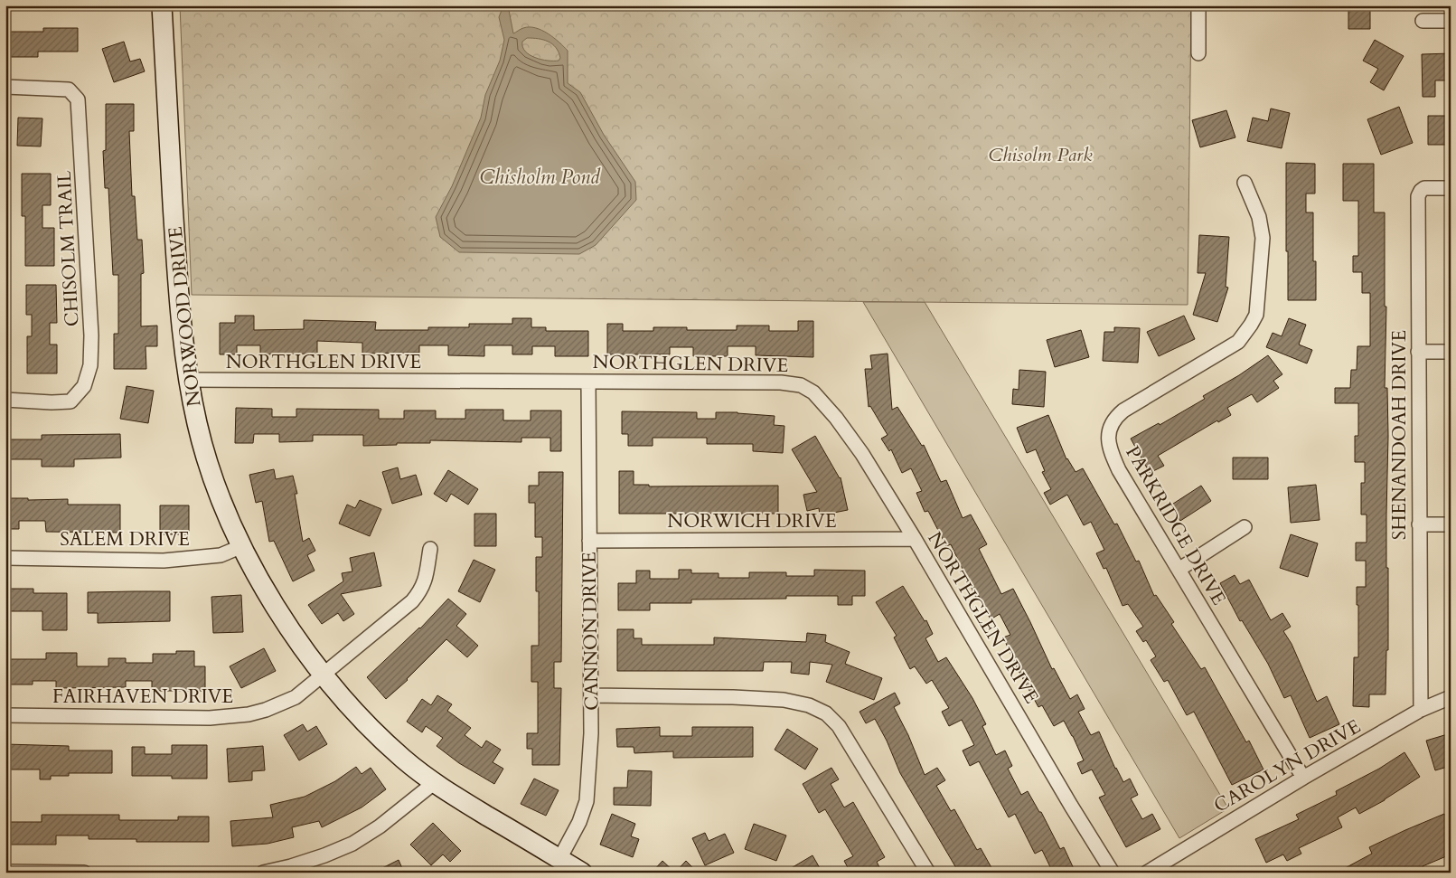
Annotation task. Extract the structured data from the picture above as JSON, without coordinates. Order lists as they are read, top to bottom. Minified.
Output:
{"streets":{"main road":["NORWOOD DRIVE"],"street":["CHISOLM TRAIL","NORTHGLEN DRIVE","SHENANDOAH DRIVE","NORWICH DRIVE","PARKRIDGE DRIVE","SALEM DRIVE","CANNON DRIVE","FAIRHAVEN DRIVE","CAROLYN DRIVE"]},"crossings":[["NORWOOD DRIVE","NORTHGLEN DRIVE"],["NORWOOD DRIVE","SALEM DRIVE"],["NORWOOD DRIVE","CANNON DRIVE"],["NORWOOD DRIVE","FAIRHAVEN DRIVE"],["NORTHGLEN DRIVE","NORWICH DRIVE"],["NORTHGLEN DRIVE","CANNON DRIVE"],["SHENANDOAH DRIVE","CAROLYN DRIVE"],["NORWICH DRIVE","CANNON DRIVE"],["PARKRIDGE DRIVE","CAROLYN DRIVE"]],"water":["Chisholm Pond"],"parks":["Chisolm Park"]}
